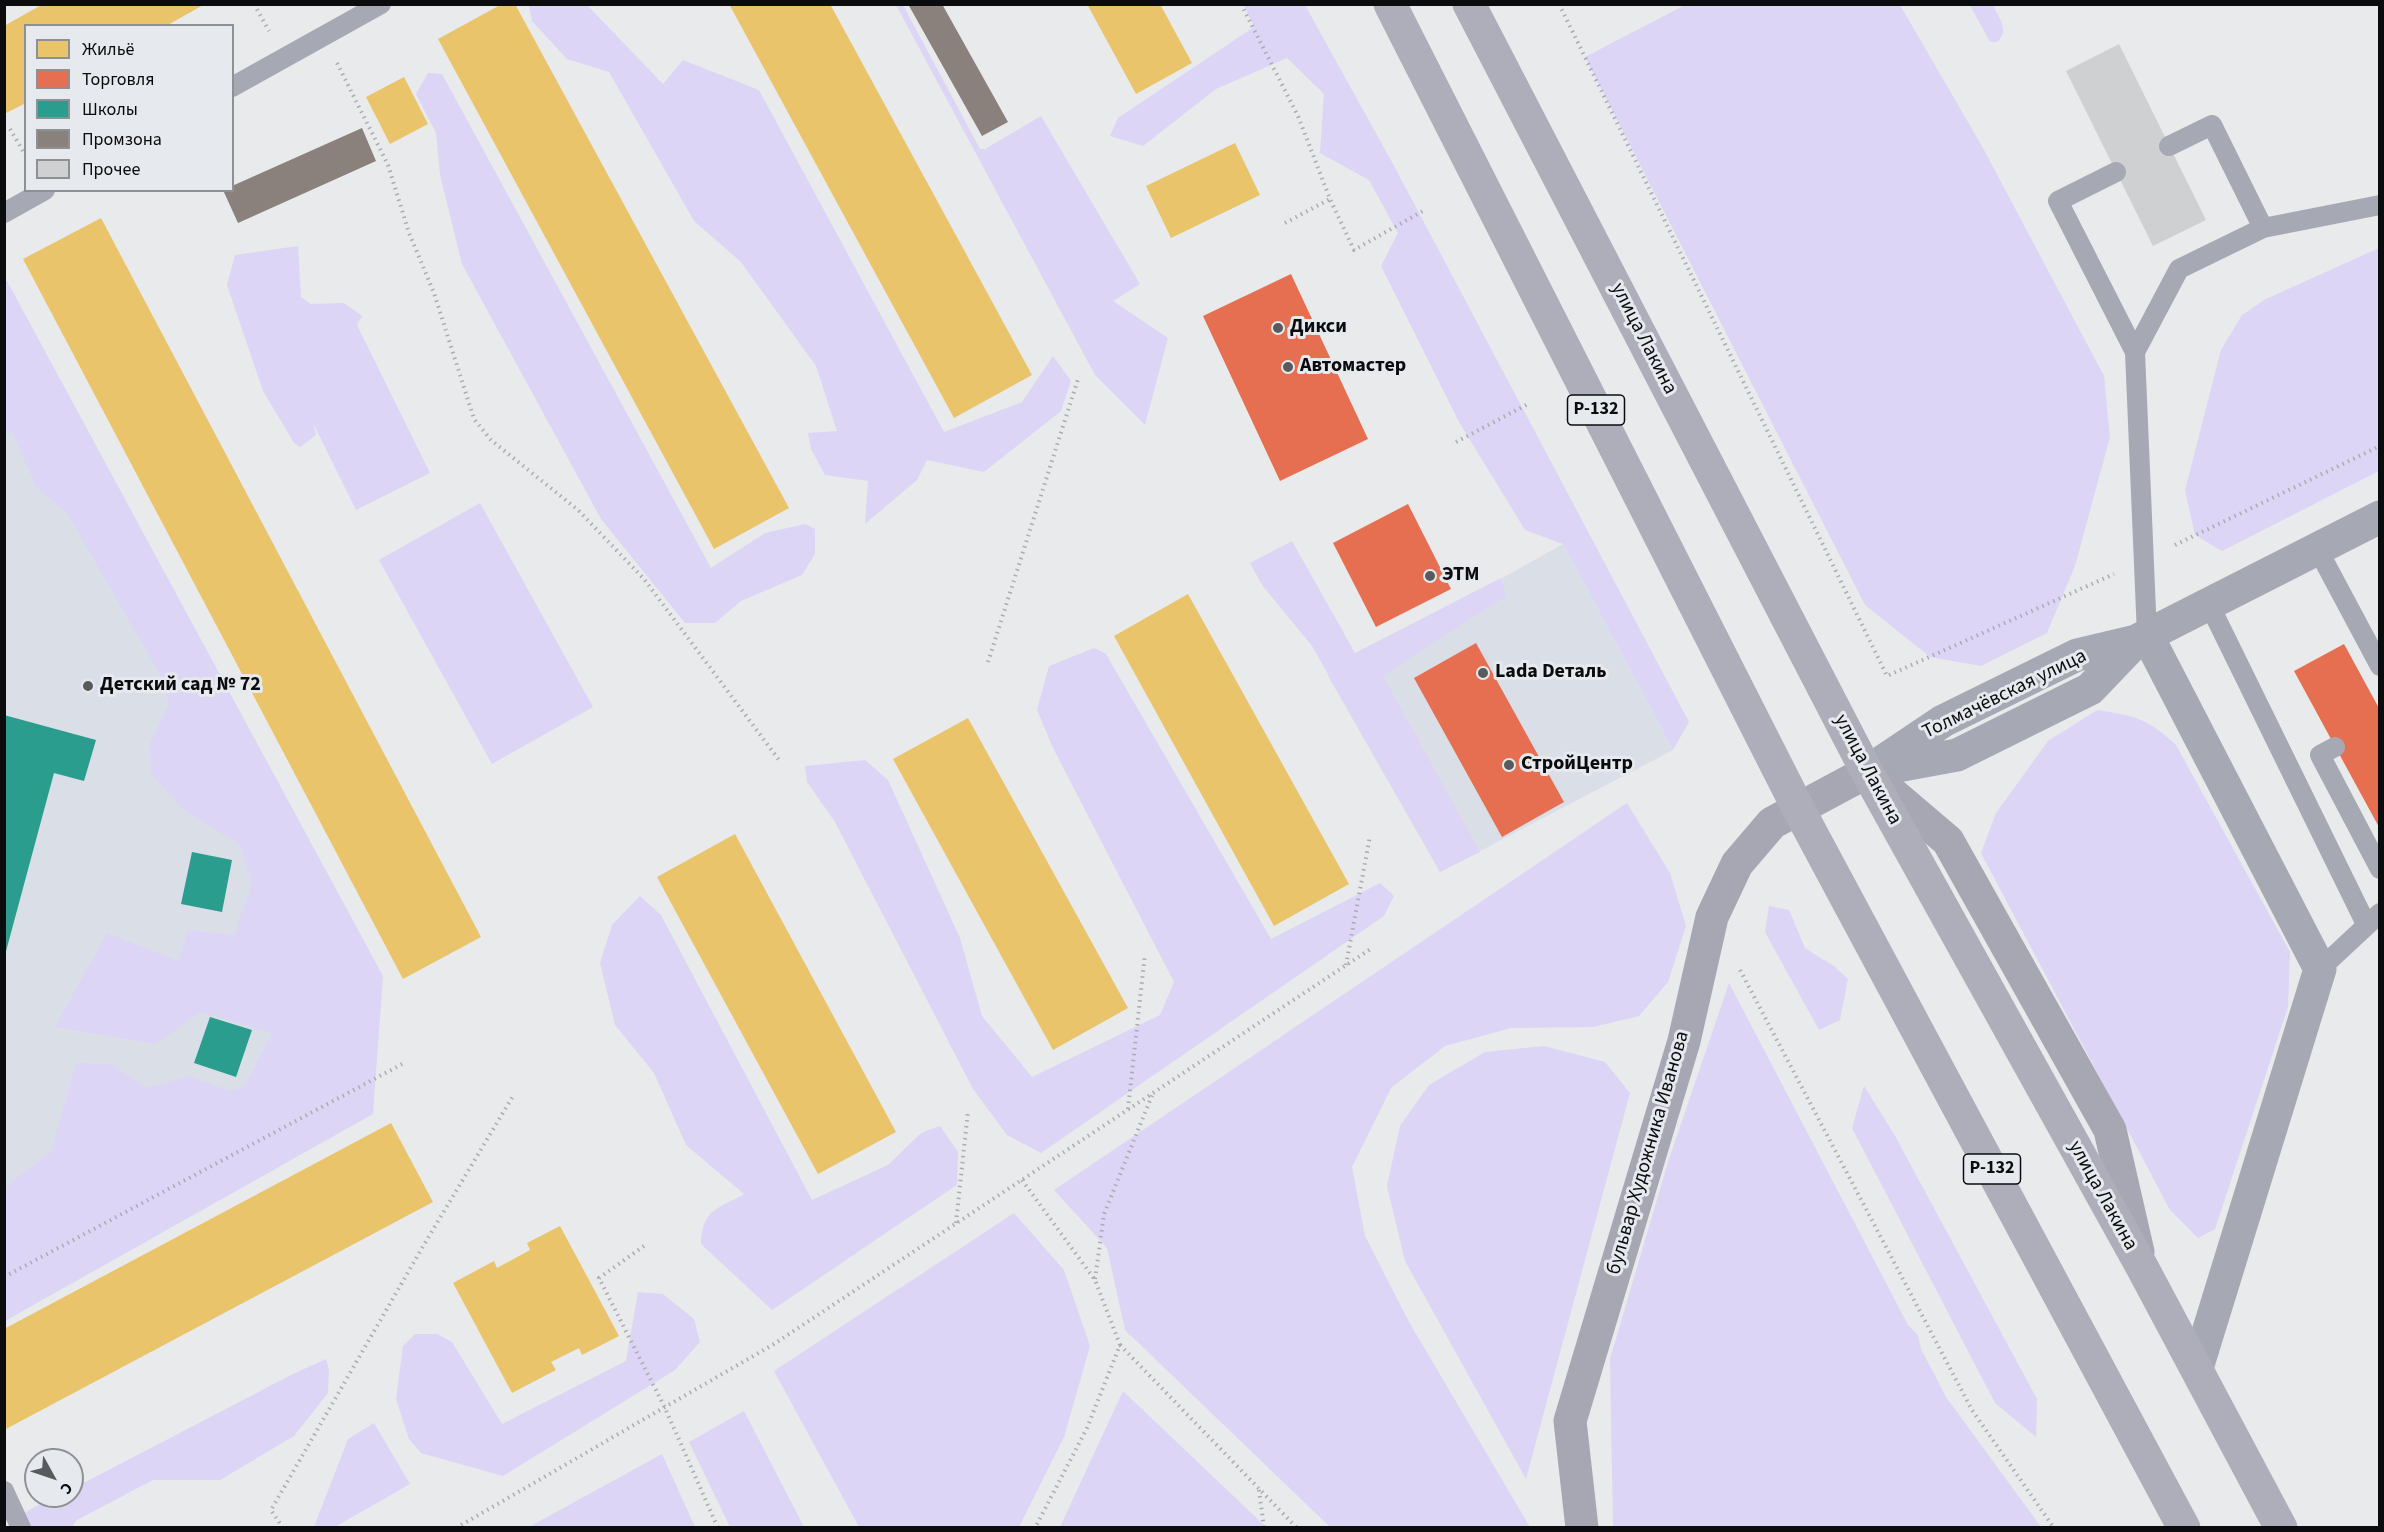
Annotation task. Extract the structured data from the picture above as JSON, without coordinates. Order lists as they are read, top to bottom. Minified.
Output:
{"streets":{"highway":["улица Лакина","Р-132"],"street":["Толмачёвская улица","бульвар Художника Иванова"]},"crossings":[["улица Лакина","Толмачёвская улица"],["улица Лакина","бульвар Художника Иванова"],["Р-132","бульвар Художника Иванова"],["Толмачёвская улица","бульвар Художника Иванова"]],"places":["Дикси","Автомастер","ЭТМ","Lada Dеталь","Детский сад № 72","СтройЦентр"],"legend":["Жильё","Торговля","Школы","Промзона","Прочее"],"north":"bottom right"}
